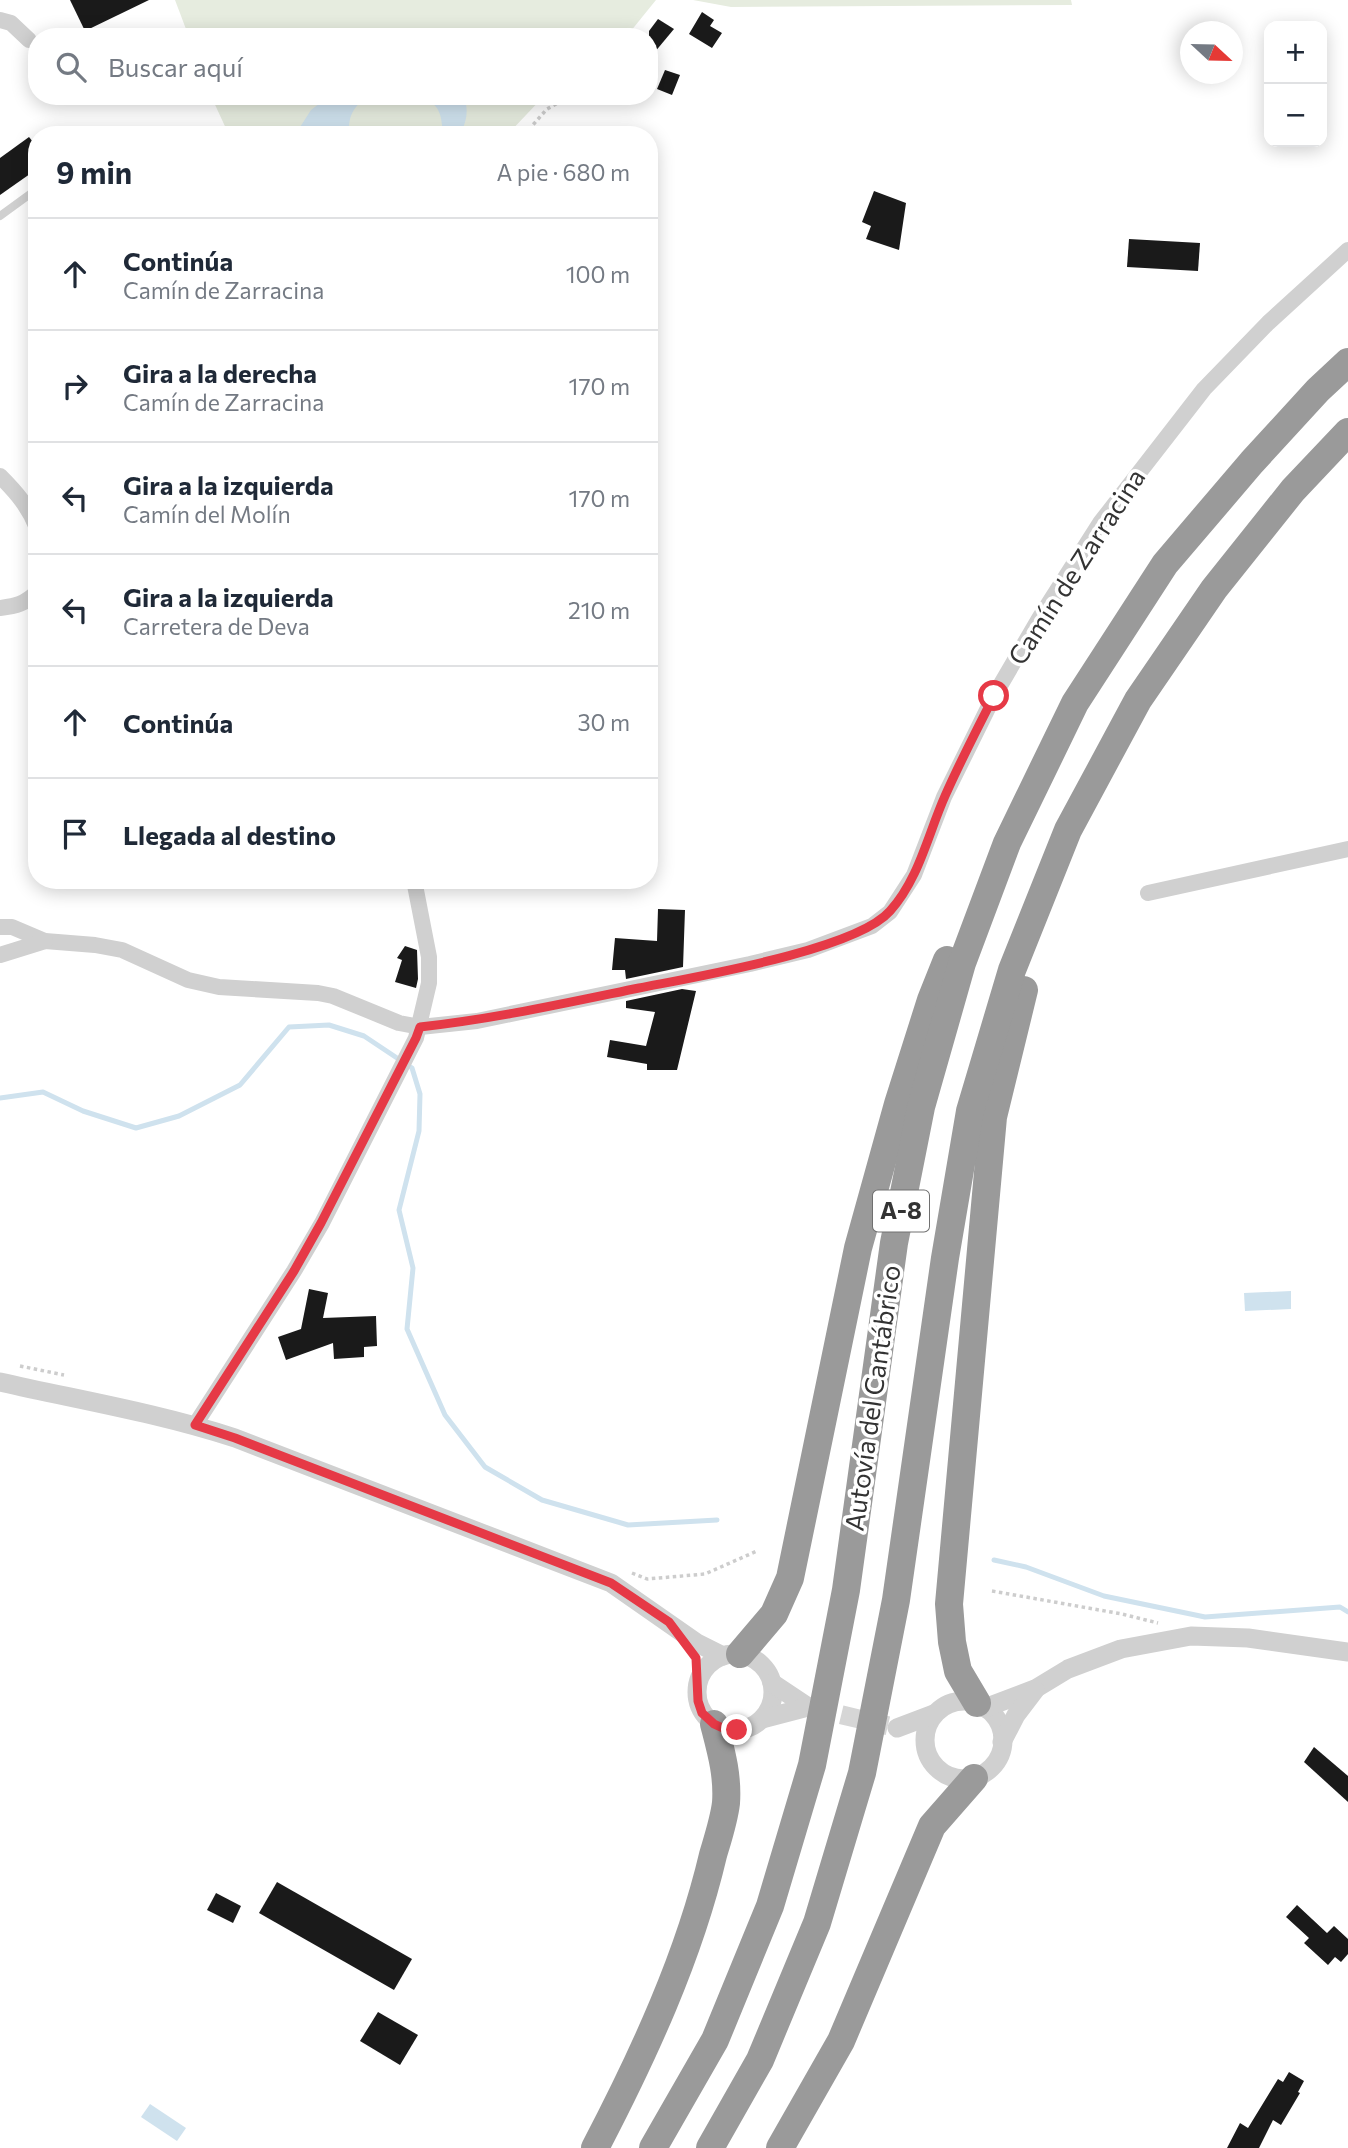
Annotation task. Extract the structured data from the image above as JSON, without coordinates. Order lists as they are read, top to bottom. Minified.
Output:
{"streets":{"highway":["A-8","Autovía del Cantábrico"],"street":["Camín de Zarracina"]},"north":"right","page":{"map_buttons":["+","−"],"search":"Buscar aquí","heading":["9 min","A pie · 680 m"],"list":[["Continúa","Camín de Zarracina","100 m"],["Gira a la derecha","Camín de Zarracina","170 m"],["Gira a la izquierda","Camín del Molín","170 m"],["Gira a la izquierda","Carretera de Deva","210 m"],["Continúa","30 m"],"Llegada al destino"]}}
